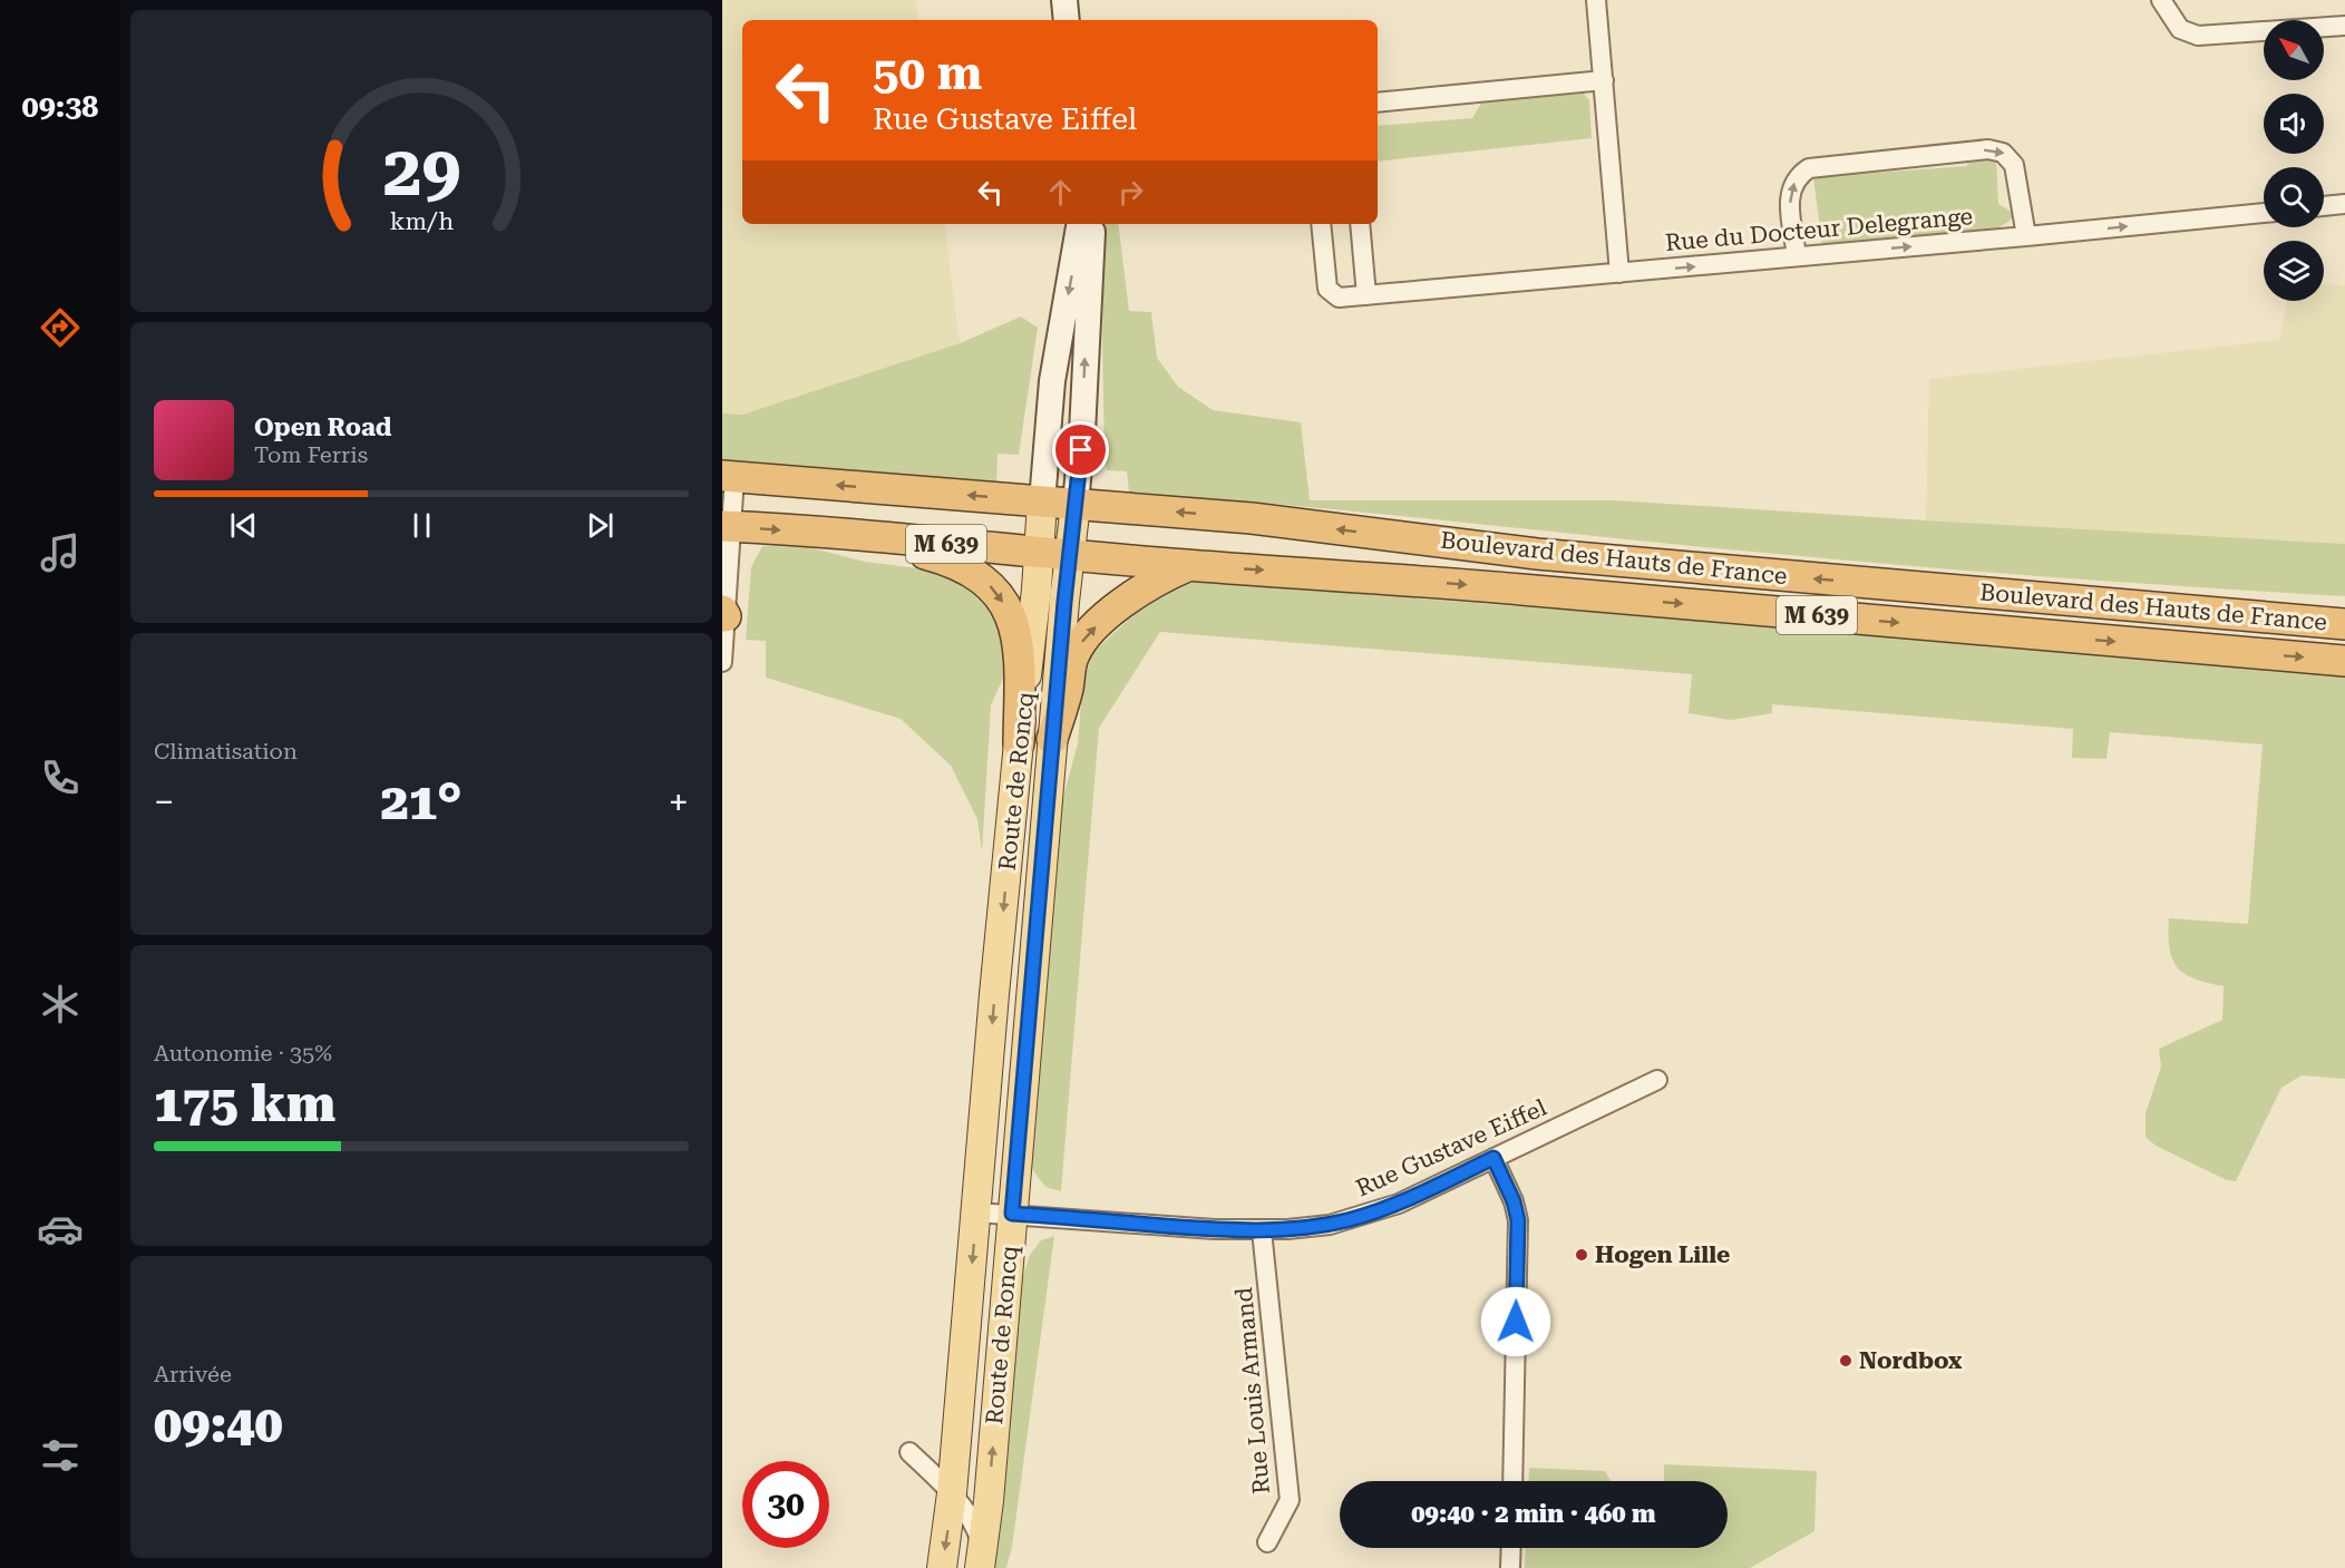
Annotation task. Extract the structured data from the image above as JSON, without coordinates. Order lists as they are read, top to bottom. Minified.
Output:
{"streets":{"highway":["M 639","Boulevard des Hauts de France"],"main road":["Route de Roncq"],"street":["Rue du Docteur Delegrange","Rue Gustave Eiffel","Rue Louis Armand"]},"crossings":[["Boulevard des Hauts de France","Route de Roncq"],["Route de Roncq","Rue Gustave Eiffel"],["Rue Gustave Eiffel","Rue Louis Armand"]],"one_way":["Rue du Docteur Delegrange"],"places":["Hogen Lille","Nordbox"],"north":"top left","page":{"tabs":"09:38","turn":["50 m","Rue Gustave Eiffel"],"song":["Open Road","Tom Ferris"],"tile":["Climatisation",["Autonomie · 35%","175 km"],["Arrivée","09:40"]],"heat":["−","21°","+"],"limit":"30","trip":"09:40 · 2 min · 460 m","gauge":["29","km/h"]}}
